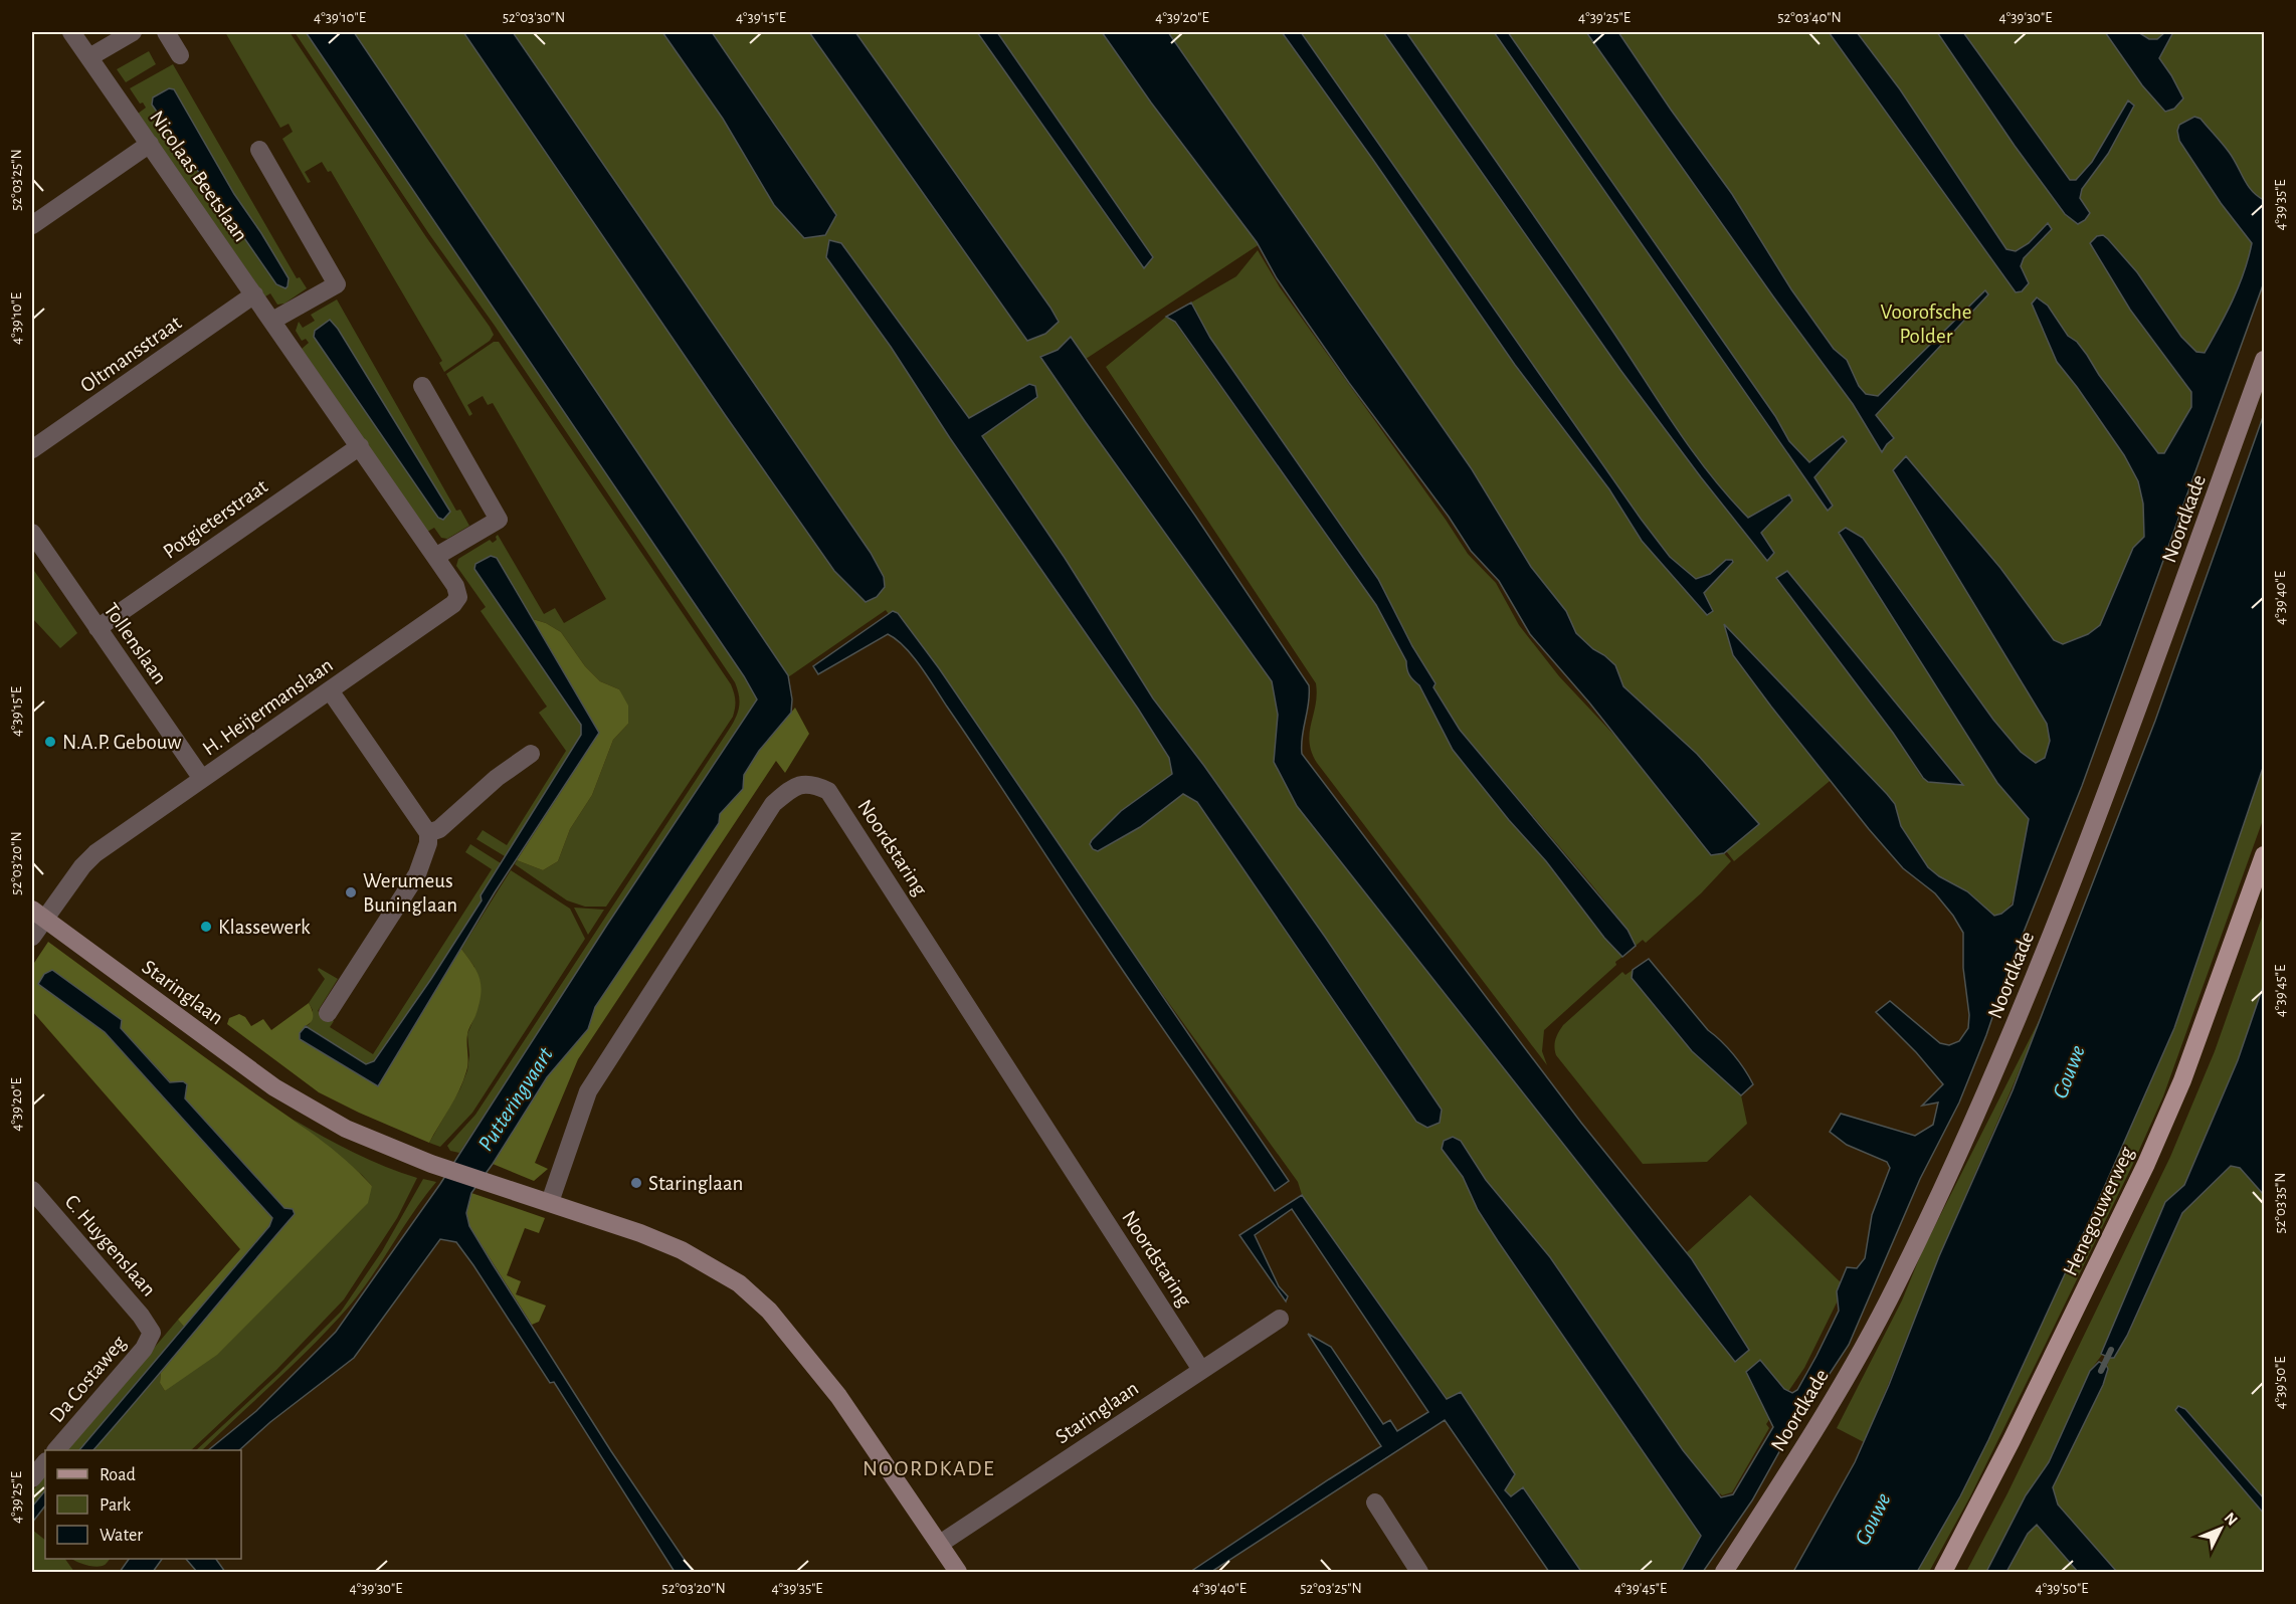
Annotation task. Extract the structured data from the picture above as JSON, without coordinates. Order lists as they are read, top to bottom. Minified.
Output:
{"streets":{"main road":["Henegouwerweg"],"street":["Nicolaas Beetslaan","Oltmansstraat","Potgieterstraat","Noordkade","Tollenslaan","H. Heijermanslaan","Noordstaring","Staringlaan","C. Huygenslaan","Da Costaweg"]},"crossings":[["Nicolaas Beetslaan","Oltmansstraat"],["Nicolaas Beetslaan","Potgieterstraat"],["Nicolaas Beetslaan","H. Heijermanslaan"],["Potgieterstraat","Tollenslaan"],["Tollenslaan","H. Heijermanslaan"],["H. Heijermanslaan","Staringlaan"],["Noordstaring","Staringlaan"],["C. Huygenslaan","Da Costaweg"]],"districts":["NOORDKADE"],"water":["Gouwe","Putteringvaart"],"parks":["Voorofsche Polder"],"places":["N.A.P. Gebouw","Werumeus Buninglaan","Klassewerk","Staringlaan"],"legend":["Road","Park","Water"],"north":"top right","coordinates":["4°39'10\"E","52°03'30\"N","4°39'15\"E","4°39'20\"E","4°39'25\"E","52°03'40\"N","4°39'30\"E","52°03'25\"N","4°39'35\"E","4°39'40\"E","52°03'20\"N","4°39'45\"E","52°03'35\"N","4°39'50\"E"]}
